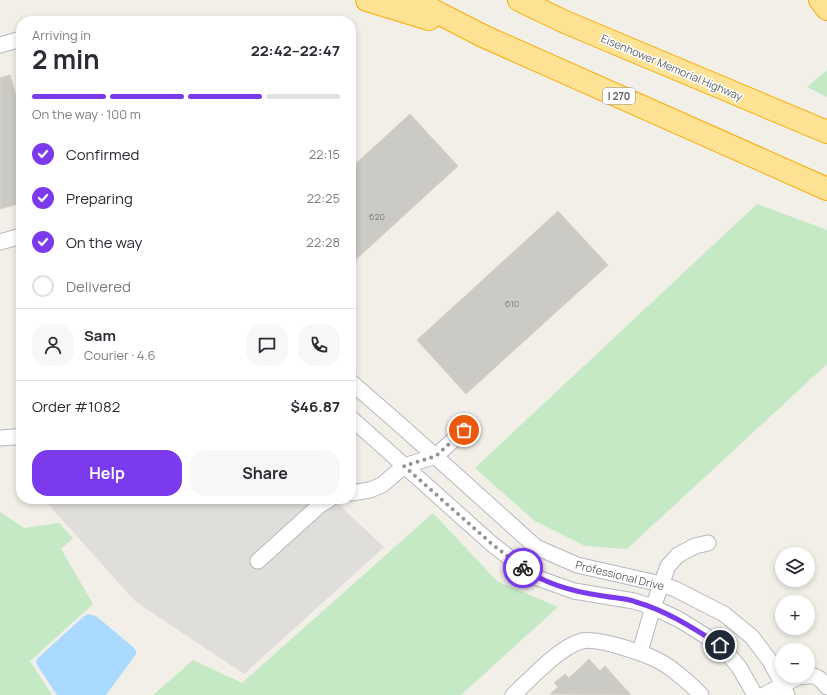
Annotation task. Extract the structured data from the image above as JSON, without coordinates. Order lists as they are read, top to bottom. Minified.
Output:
{"streets":{"highway":["Eisenhower Memorial Highway","I 270"],"street":["Professional Drive"]},"house_numbers":["620","610"],"page":{"heading":["2 min","Arriving in","22:42–22:47"],"panel":["Sam","Courier · 4.6","Order #1082","$46.87"],"bar":"On the way · 100 m","list":[["Confirmed","22:15"],["Preparing","22:25"],["On the way","22:28"],"Delivered"],"buttons":["Help","Share"],"map_buttons":["+","−"]}}
